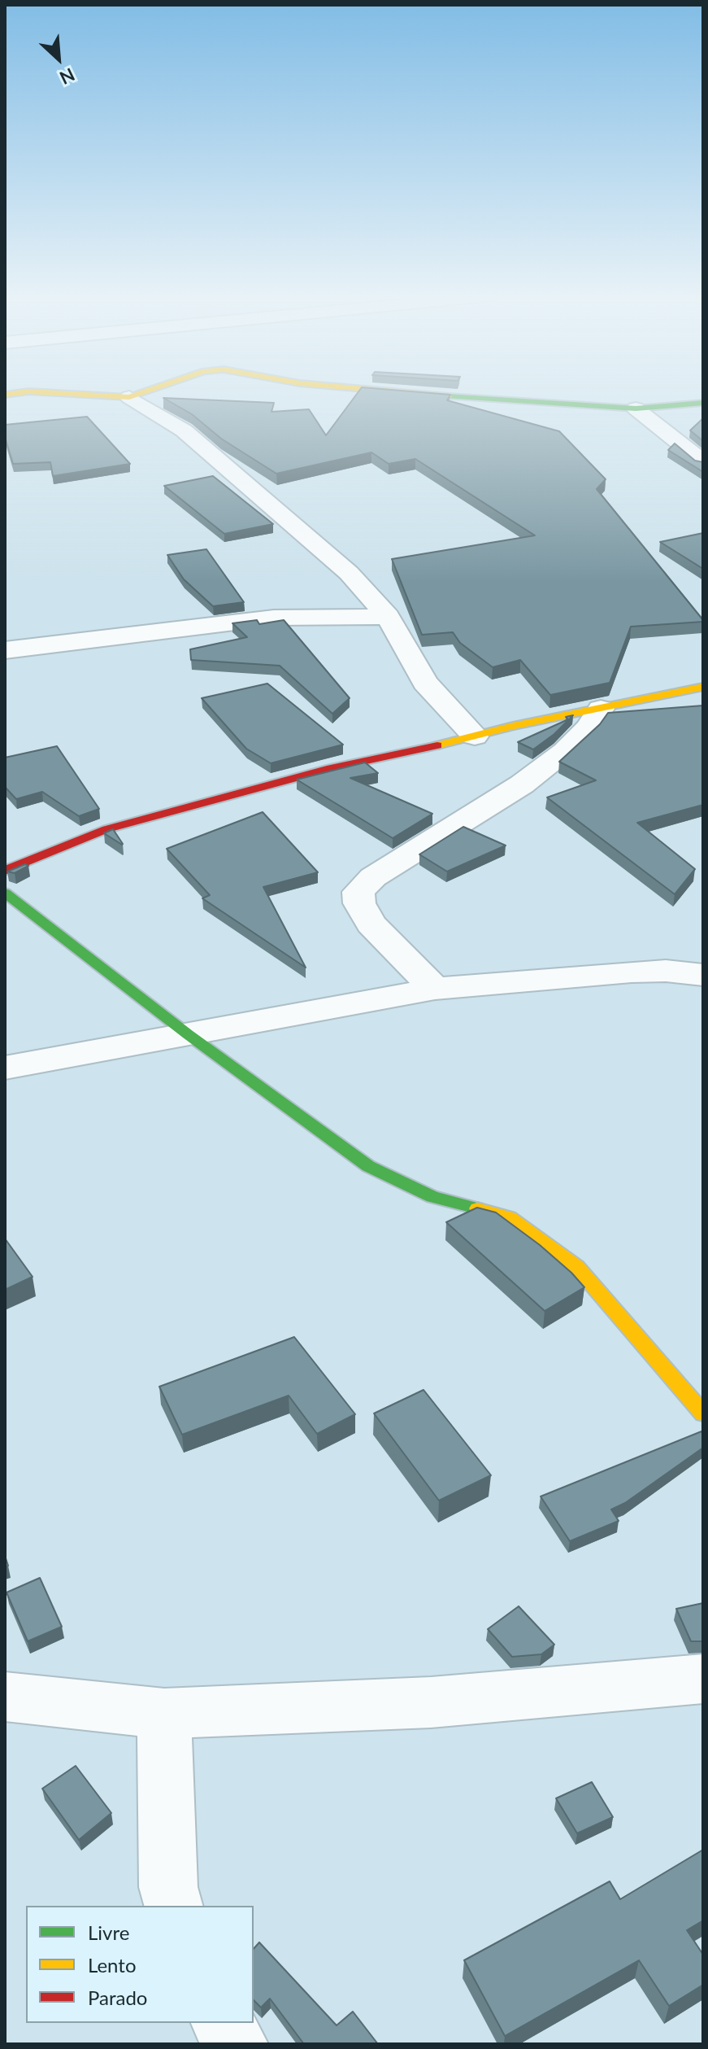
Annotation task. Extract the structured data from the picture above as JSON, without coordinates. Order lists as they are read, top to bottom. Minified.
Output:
{"legend":["Livre","Lento","Parado"],"north":"bottom right"}
